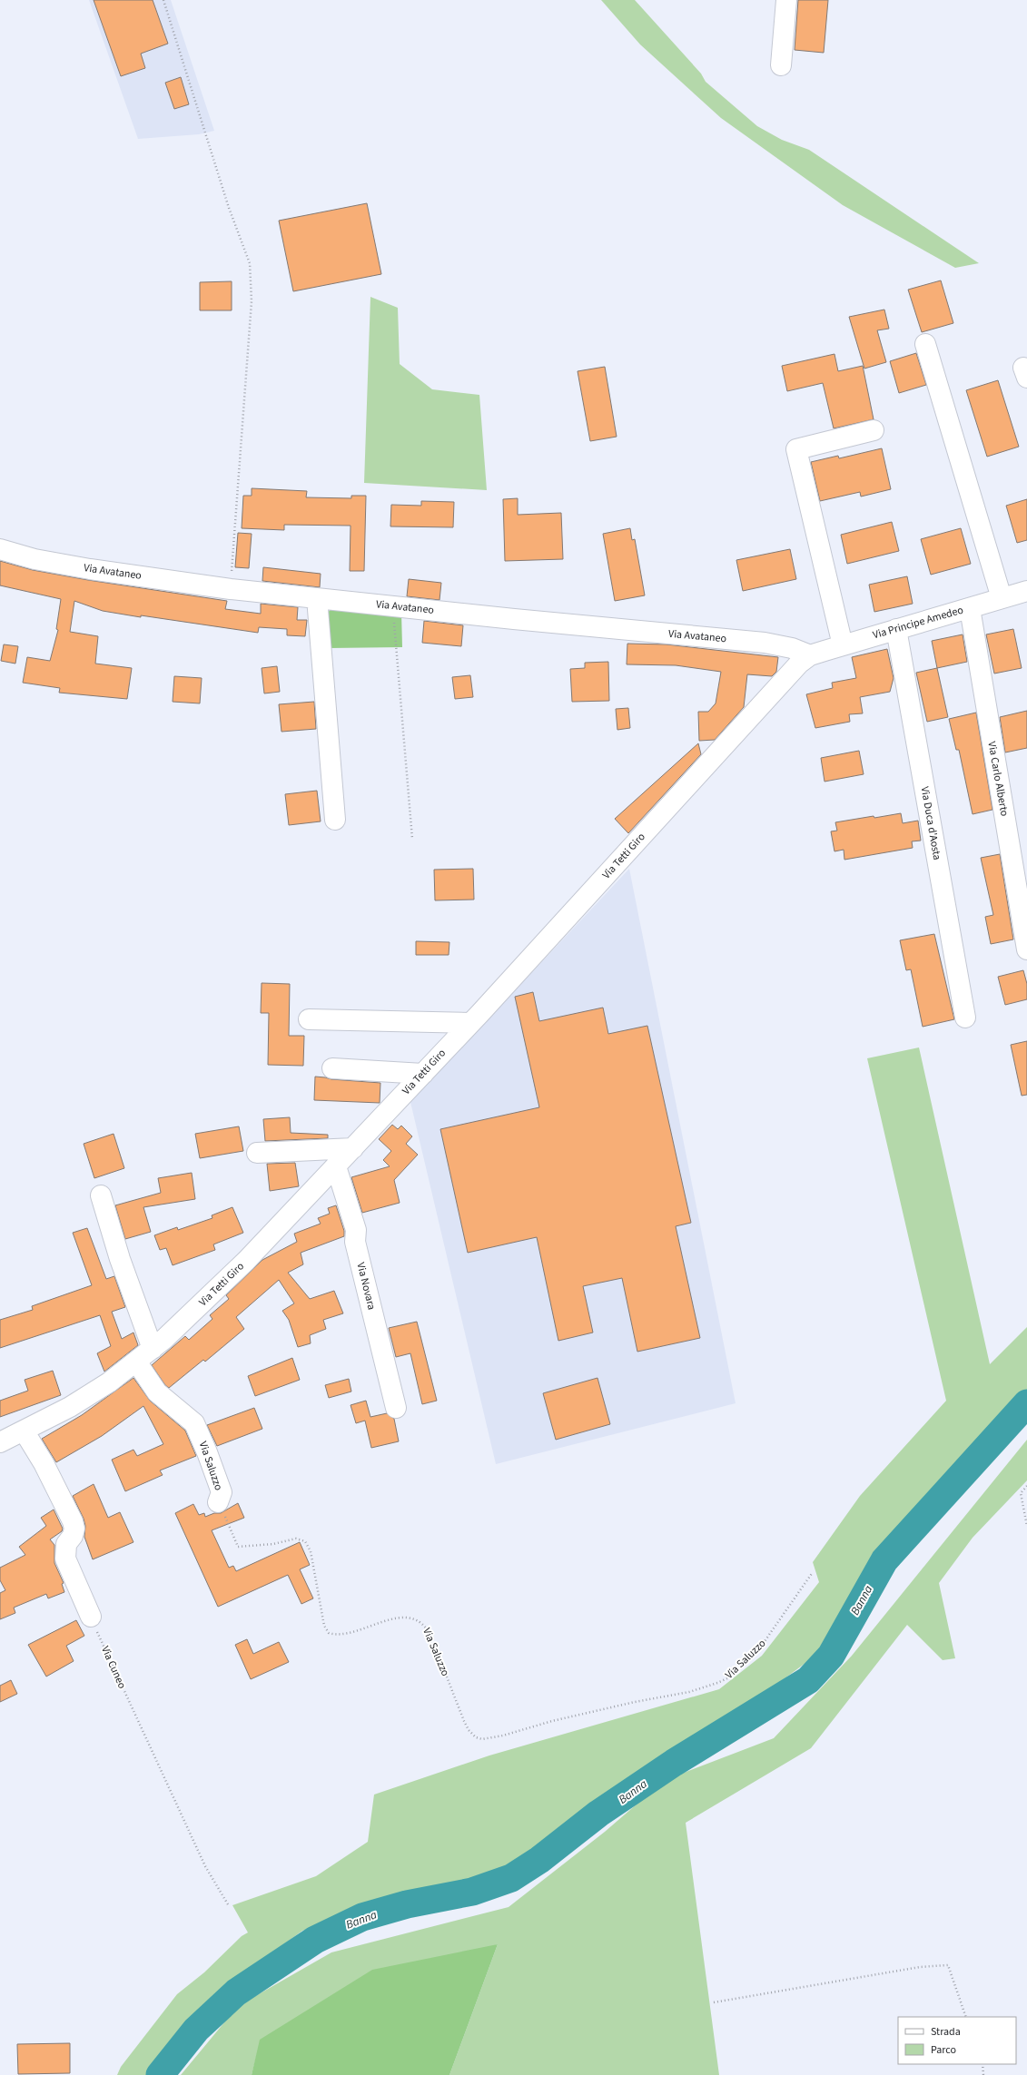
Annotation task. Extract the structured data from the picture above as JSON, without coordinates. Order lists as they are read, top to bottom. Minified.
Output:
{"streets":{"street":["Via Avataneo","Via Principe Amedeo","Via Carlo Alberto","Via Duca d'Aosta","Via Tetti Giro","Via Novara","Via Saluzzo"],"path":["Via Cuneo"]},"crossings":[["Via Avataneo","Via Principe Amedeo"],["Via Avataneo","Via Tetti Giro"],["Via Principe Amedeo","Via Carlo Alberto"],["Via Principe Amedeo","Via Duca d'Aosta"],["Via Principe Amedeo","Via Tetti Giro"],["Via Tetti Giro","Via Novara"],["Via Tetti Giro","Via Saluzzo"]],"water":["Banna"],"legend":["Strada","Parco"]}
